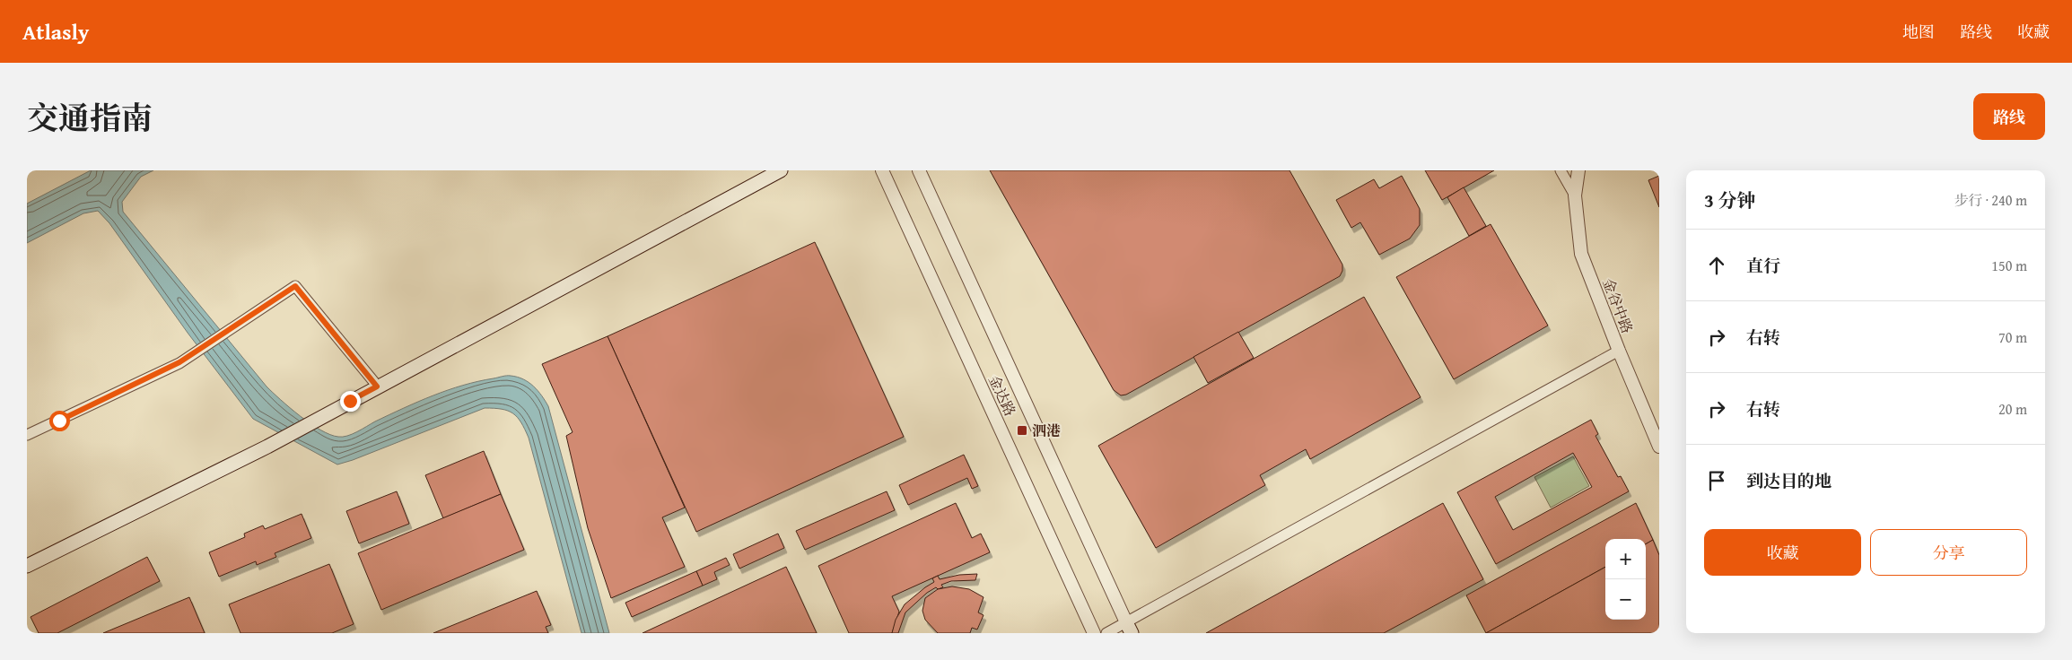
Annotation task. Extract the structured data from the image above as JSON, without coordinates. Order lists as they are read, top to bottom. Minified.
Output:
{"streets":{"street":["金谷中路","金达路"]},"places":{"transit":["泗港"]},"page":{"header":"Atlasly","nav":["地图","路线","收藏"],"title":"交通指南","buttons":["路线",["收藏","分享"]],"heading":["3 分钟","步行 · 240 m"],"list":[["直行","150 m"],["右转","70 m"],["右转","20 m"],"到达目的地"],"map_buttons":["+","−"]}}
